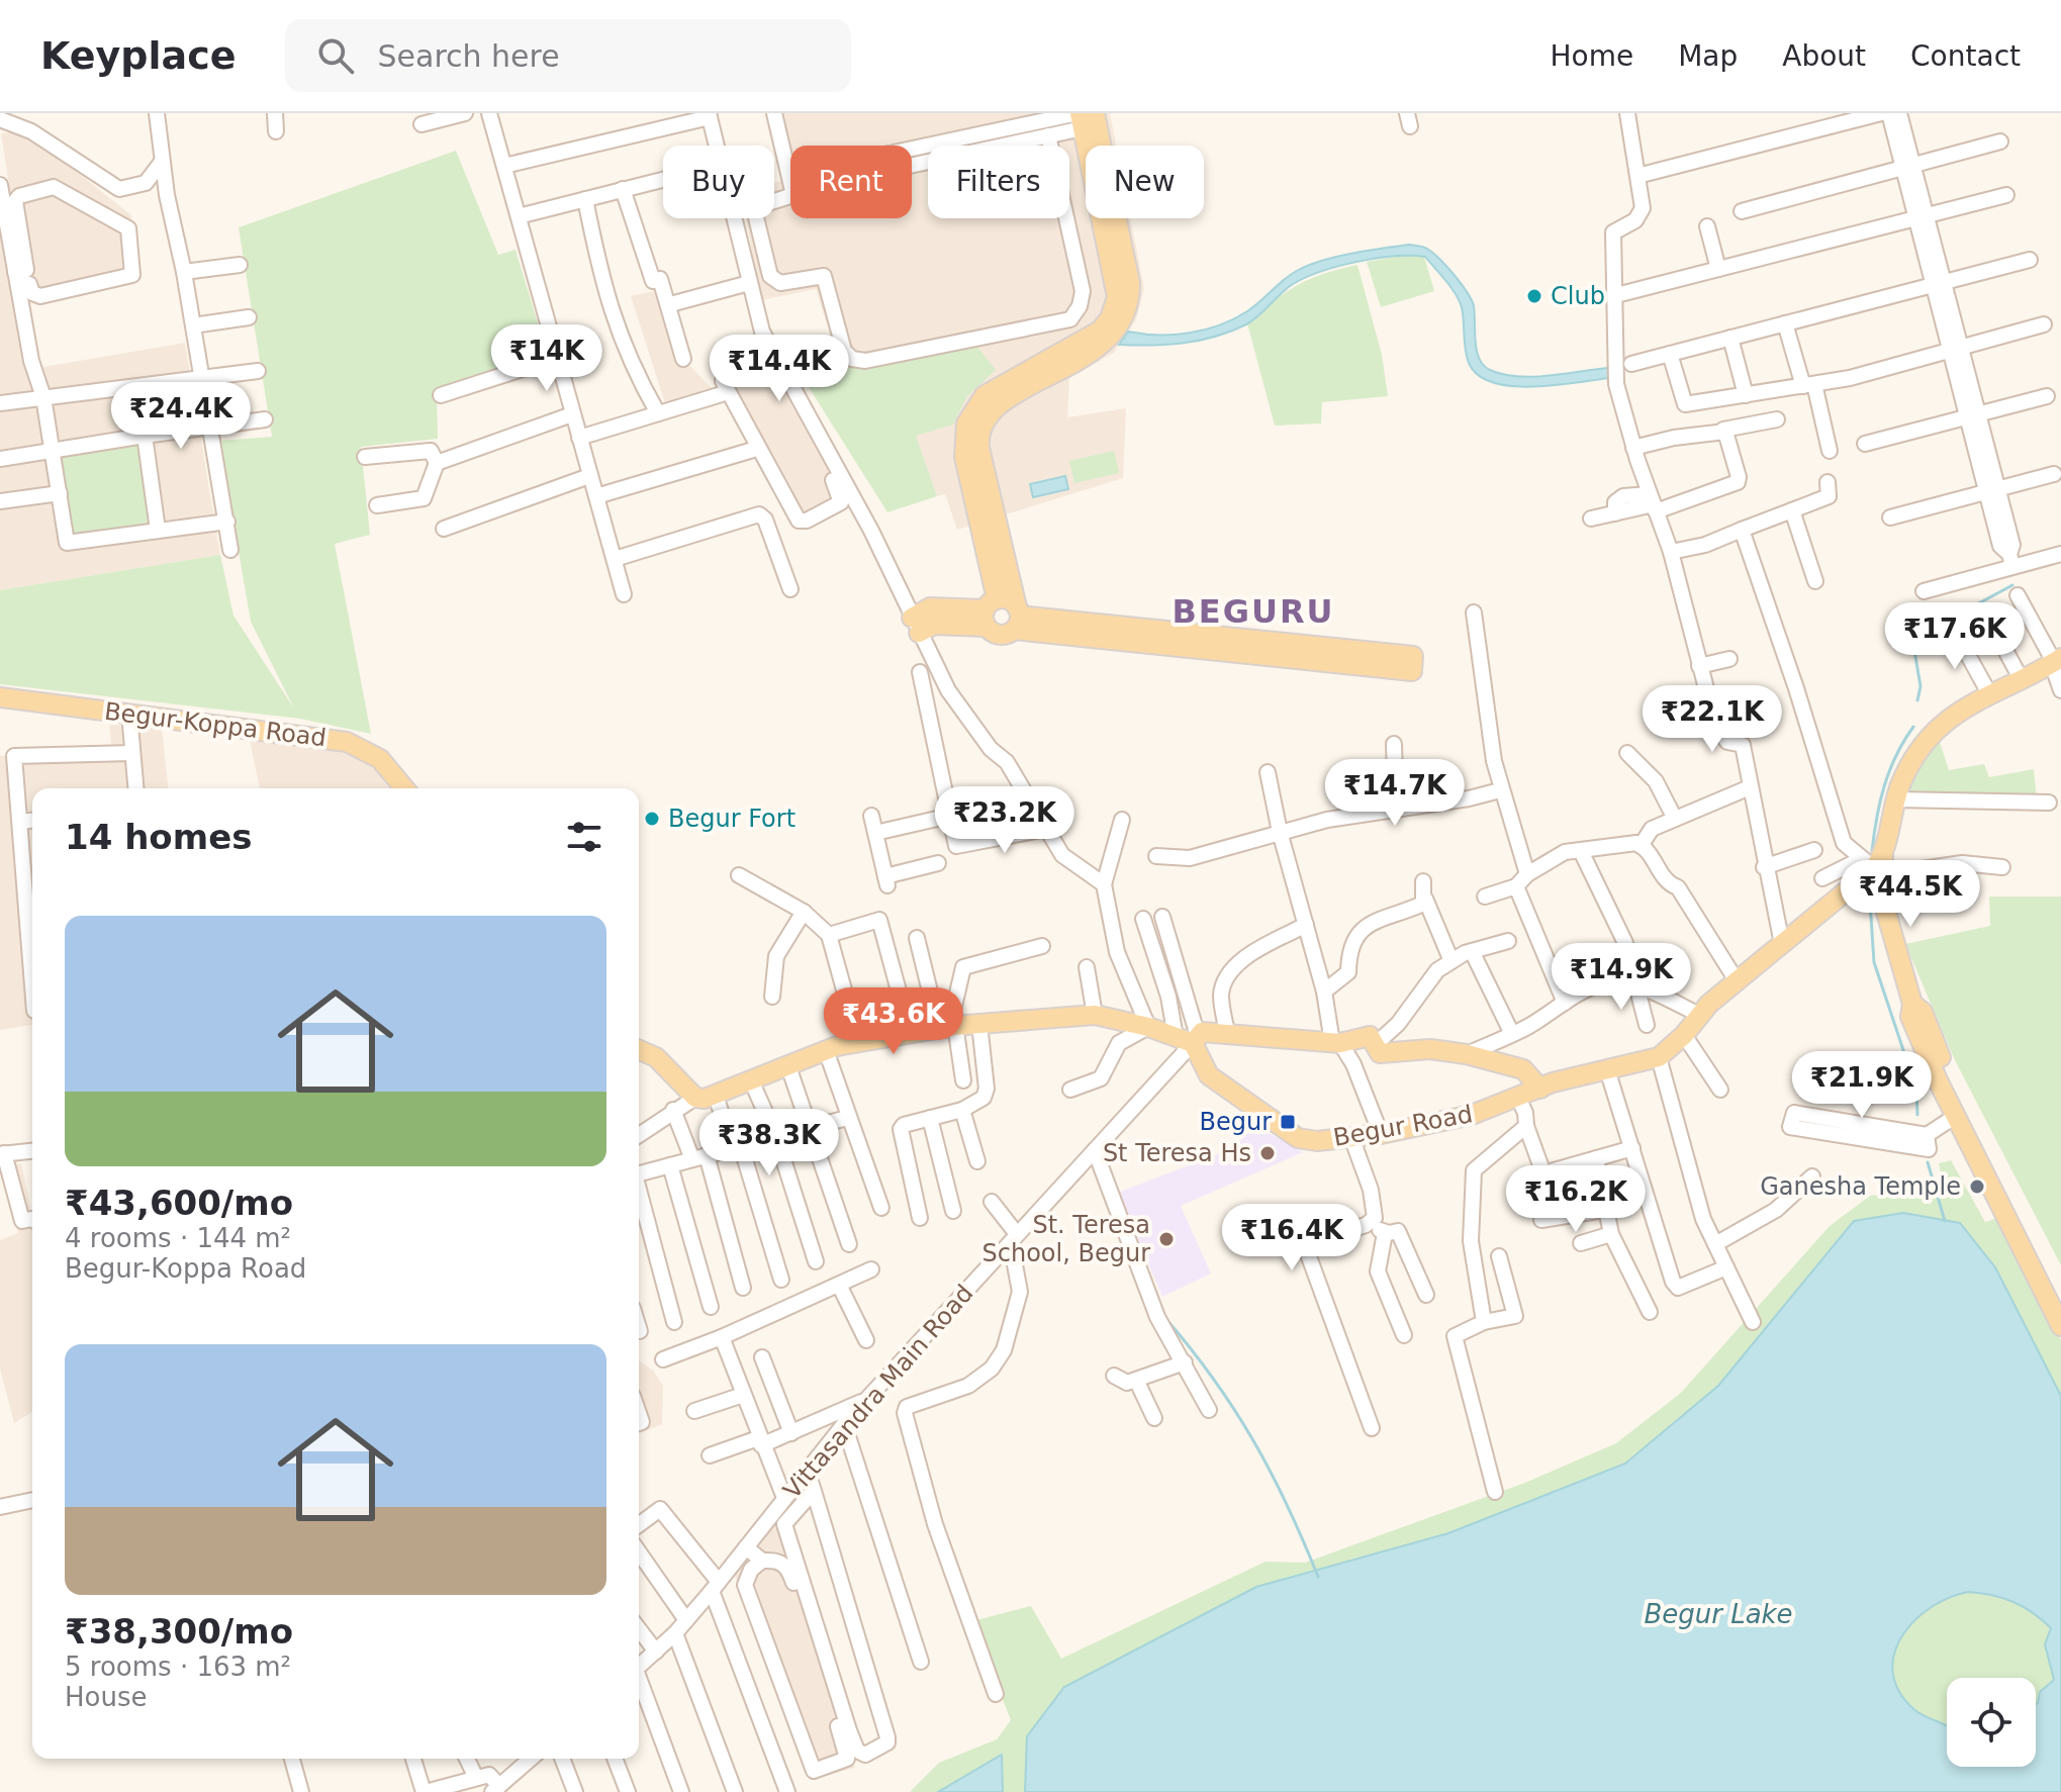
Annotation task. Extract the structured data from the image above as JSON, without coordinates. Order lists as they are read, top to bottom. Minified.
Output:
{"streets":{"main road":["Begur-Koppa Road","Begur Road"],"street":["Vittasandra Main Road"]},"crossings":[["Begur Road","Vittasandra Main Road"]],"districts":["BEGURU"],"water":["Begur Lake"],"places":{"other":["Club","Begur Fort","St Teresa Hs","Ganesha Temple","St. Teresa School, Begur"],"transit":["Begur"]},"page":{"header":"Keyplace","search":"Search here","nav":["Home","Map","About","Contact"],"chip":["Buy","Rent","Filters","New"],"price":["₹14K","₹14.4K","₹24.4K","₹17.6K","₹22.1K","₹14.7K","₹23.2K","₹44.5K","₹14.9K","₹43.6K","₹21.9K","₹38.3K","₹16.2K","₹16.4K"],"heading":"14 homes","list":[{"name":"₹43,600/mo","note":"4 rooms · 144 m² · Begur-Koppa Road"},{"name":"₹38,300/mo","note":"5 rooms · 163 m² · House"}]}}
